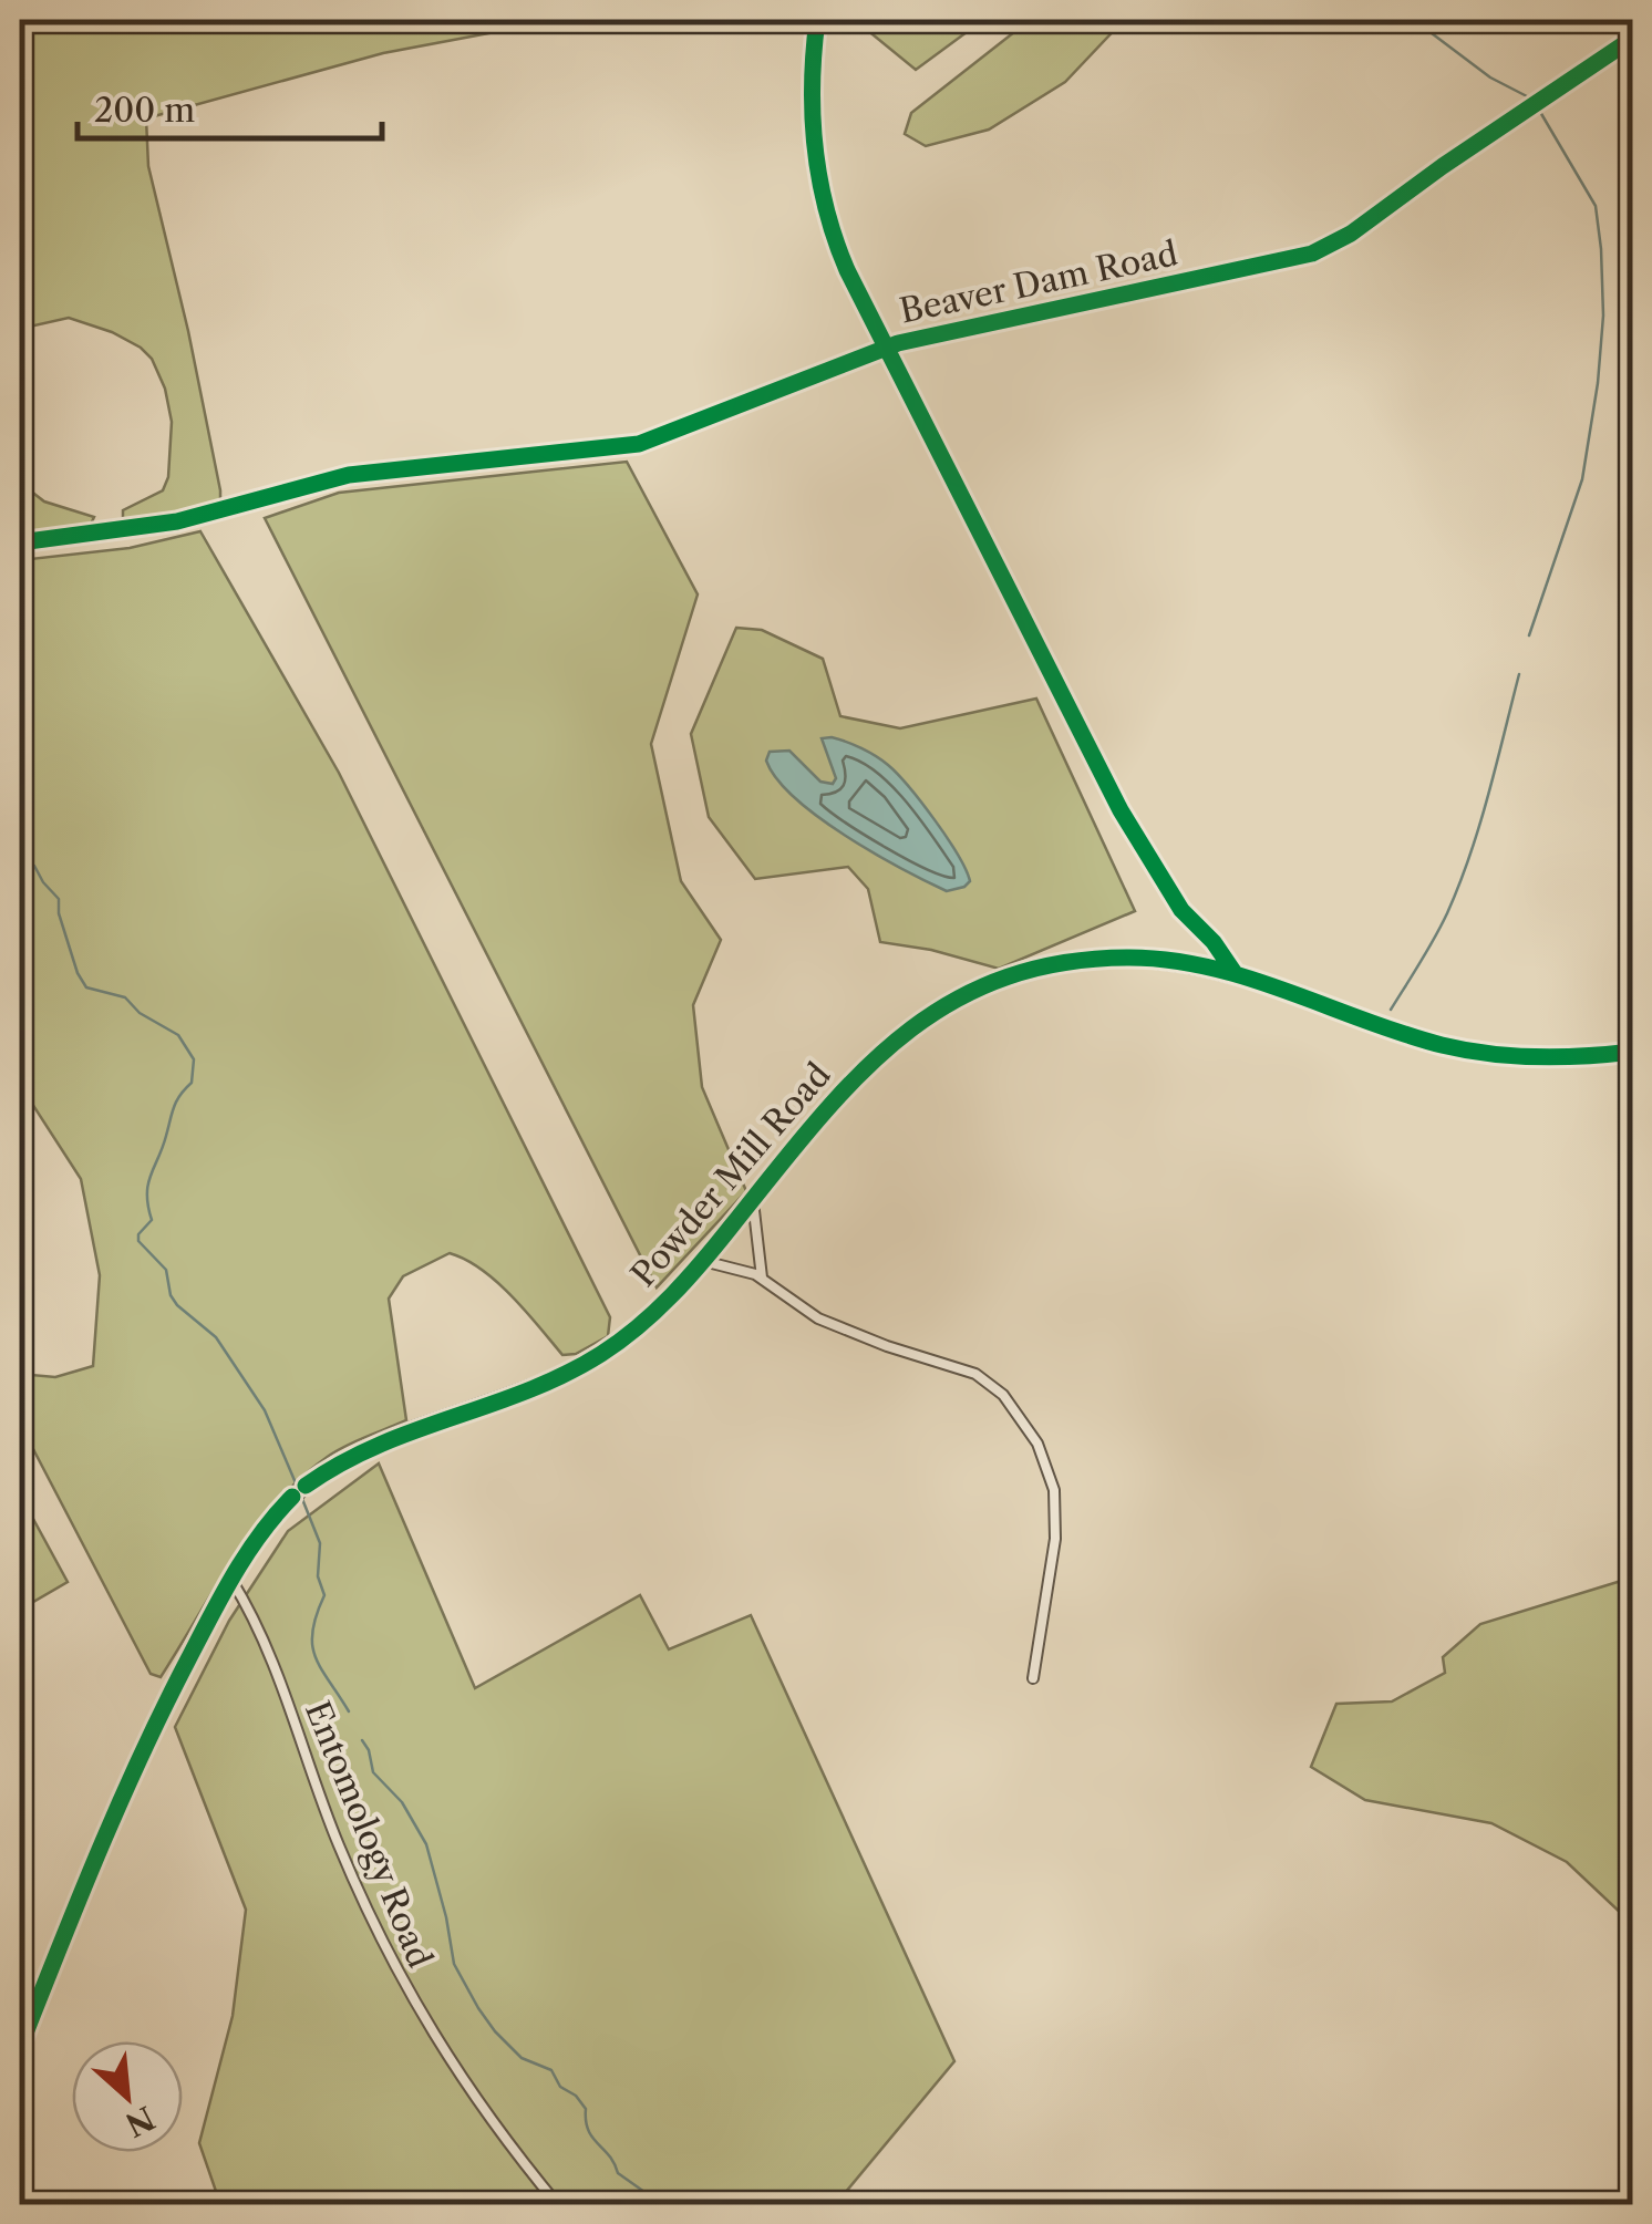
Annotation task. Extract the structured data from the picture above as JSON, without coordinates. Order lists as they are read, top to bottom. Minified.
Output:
{"streets":{"main road":["Beaver Dam Road","Powder Mill Road"],"street":["Entomology Road"]},"crossings":[["Powder Mill Road","Entomology Road"]],"scale_bar":"200 m","north":"bottom right"}
